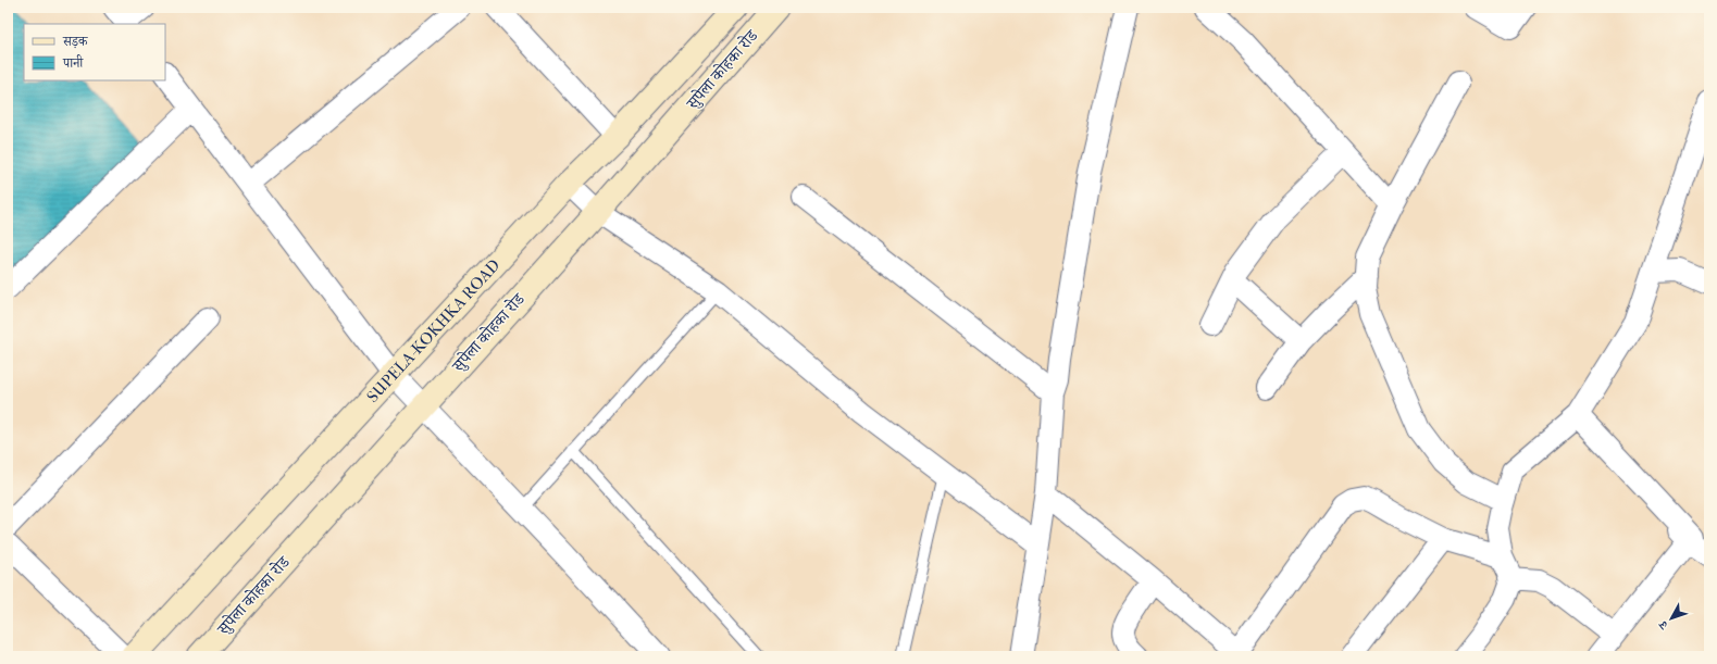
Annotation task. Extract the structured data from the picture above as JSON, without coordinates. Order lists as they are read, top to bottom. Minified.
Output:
{"streets":{"street":["सुपेला कोहका रोड","SUPELA-KOKHKA ROAD"]},"legend":["सड़क","पानी"],"north":"bottom left"}
